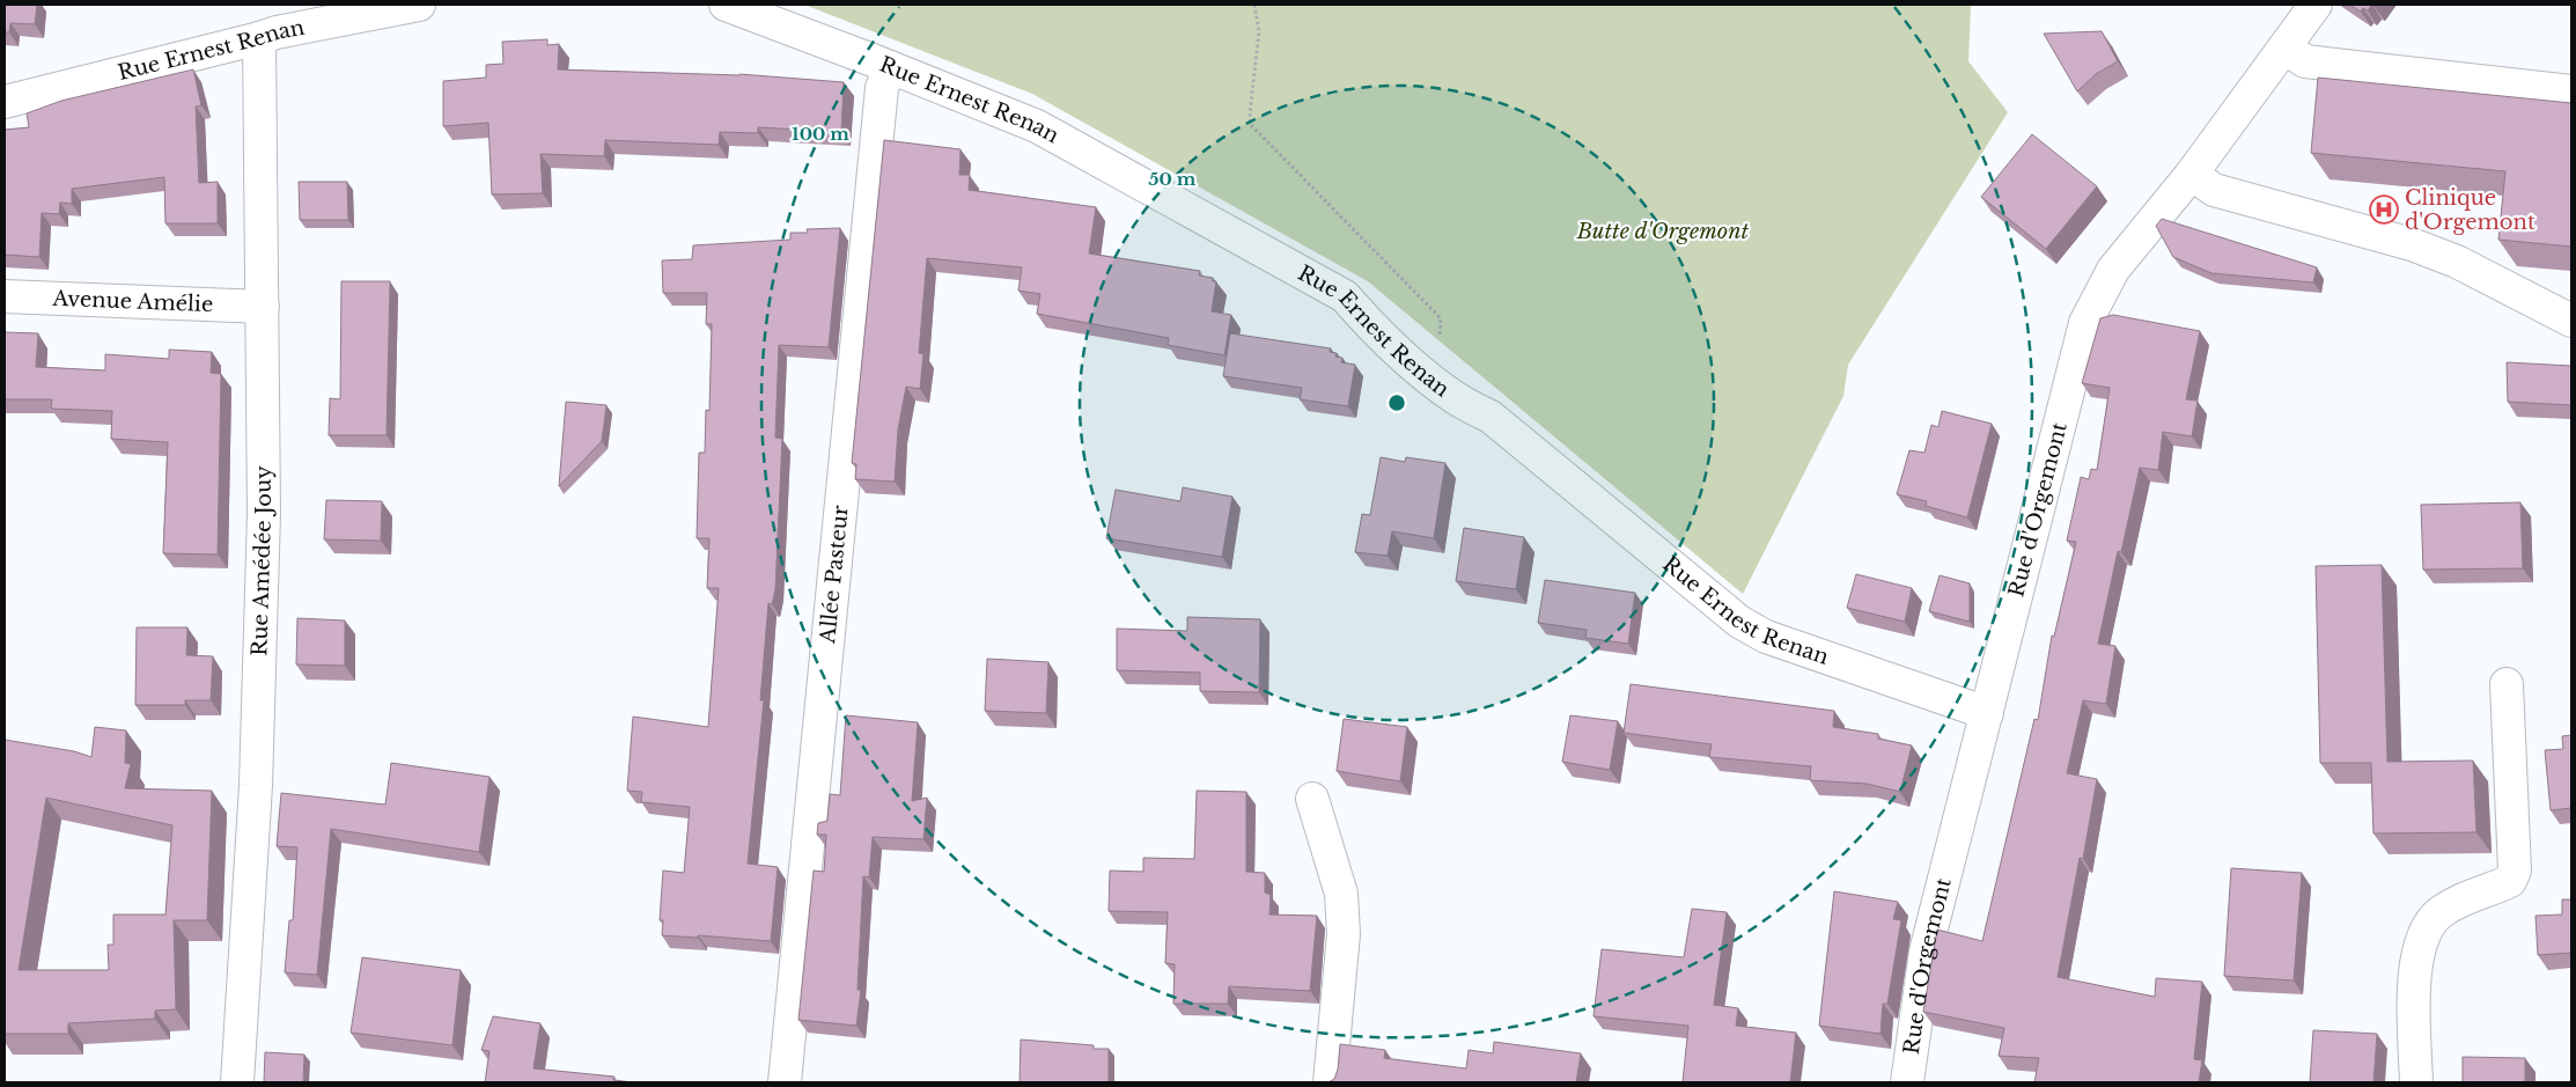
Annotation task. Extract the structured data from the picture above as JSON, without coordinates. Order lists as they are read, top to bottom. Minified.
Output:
{"streets":{"street":["Rue Ernest Renan","Avenue Amélie","Rue d'Orgemont","Rue Amédée Jouy","Allée Pasteur"]},"crossings":[["Rue Ernest Renan","Rue d'Orgemont"],["Rue Ernest Renan","Rue Amédée Jouy"],["Rue Ernest Renan","Allée Pasteur"],["Avenue Amélie","Rue Amédée Jouy"]],"parks":["Butte d'Orgemont"],"places":{"hospital":["Clinique d'Orgemont"]},"rings":["100 m","50 m"]}
